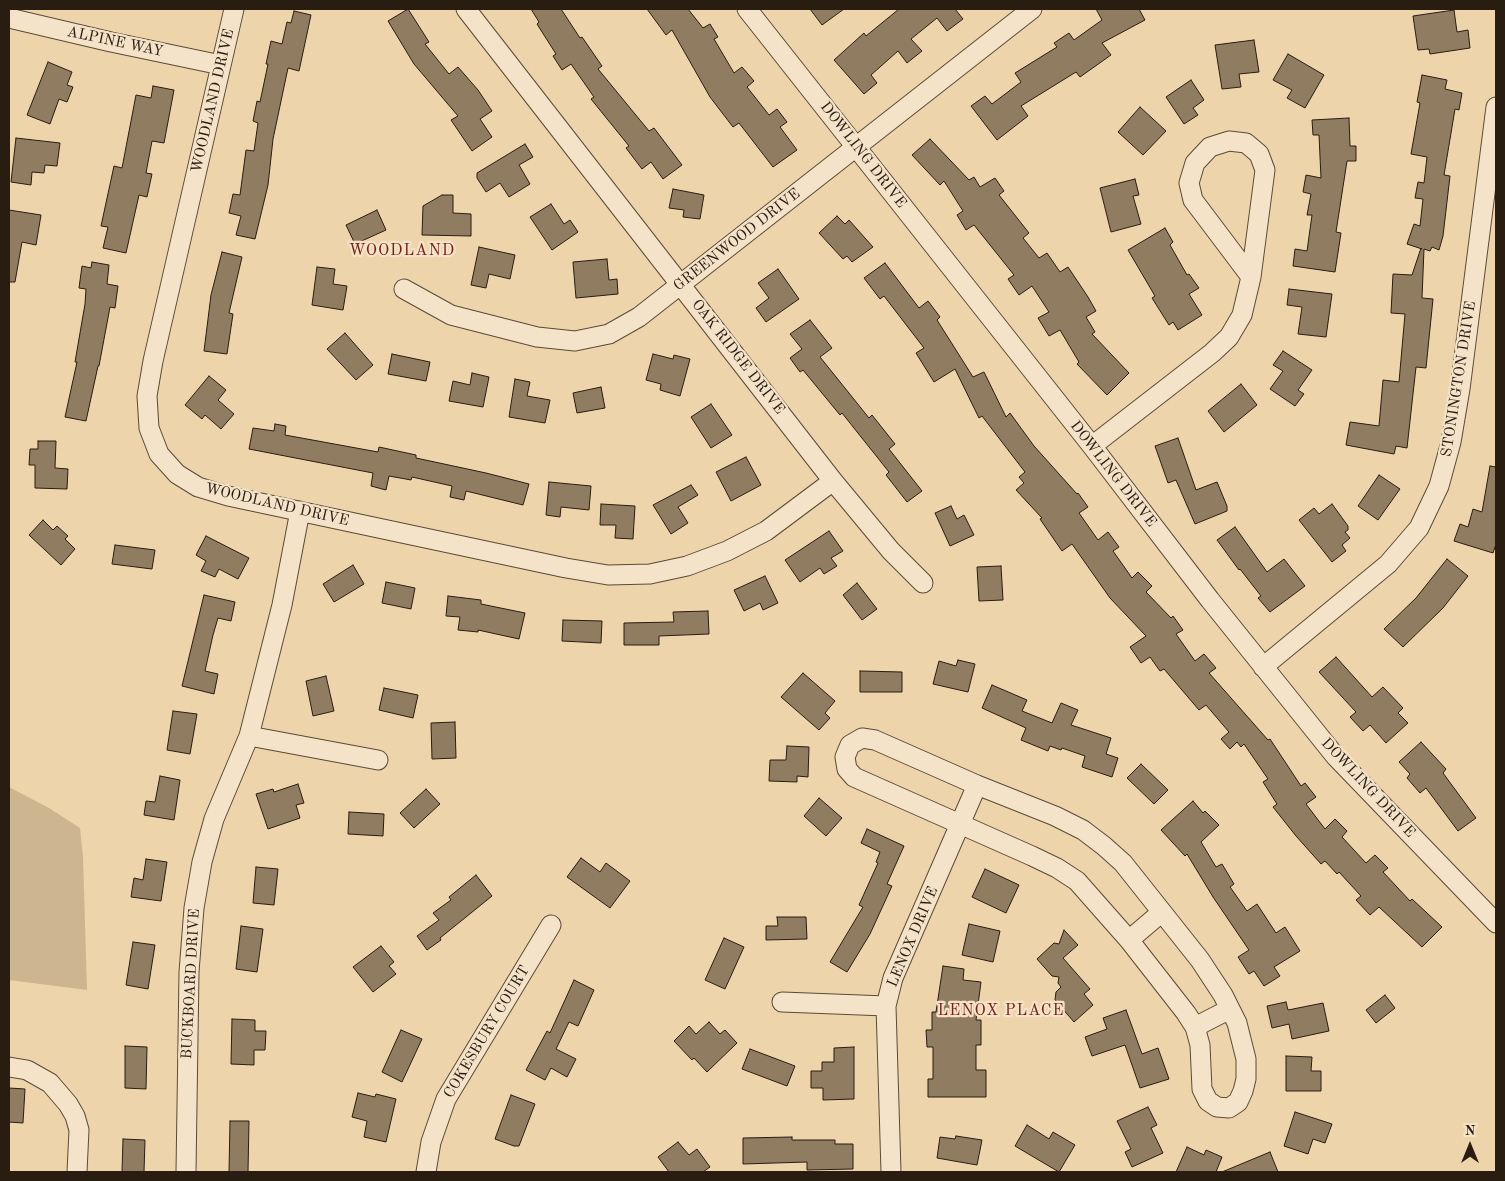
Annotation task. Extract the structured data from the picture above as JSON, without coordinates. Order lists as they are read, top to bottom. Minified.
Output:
{"streets":{"street":["ALPINE WAY","WOODLAND DRIVE","DOWLING DRIVE","GREENWOOD DRIVE","OAK RIDGE DRIVE","STONINGTON DRIVE","LENOX DRIVE","BUCKBOARD DRIVE","COKESBURY COURT"]},"crossings":[["ALPINE WAY","WOODLAND DRIVE"],["WOODLAND DRIVE","OAK RIDGE DRIVE"],["WOODLAND DRIVE","BUCKBOARD DRIVE"],["DOWLING DRIVE","GREENWOOD DRIVE"],["DOWLING DRIVE","STONINGTON DRIVE"],["GREENWOOD DRIVE","OAK RIDGE DRIVE"]],"districts":["WOODLAND","LENOX PLACE"],"north":"top"}
